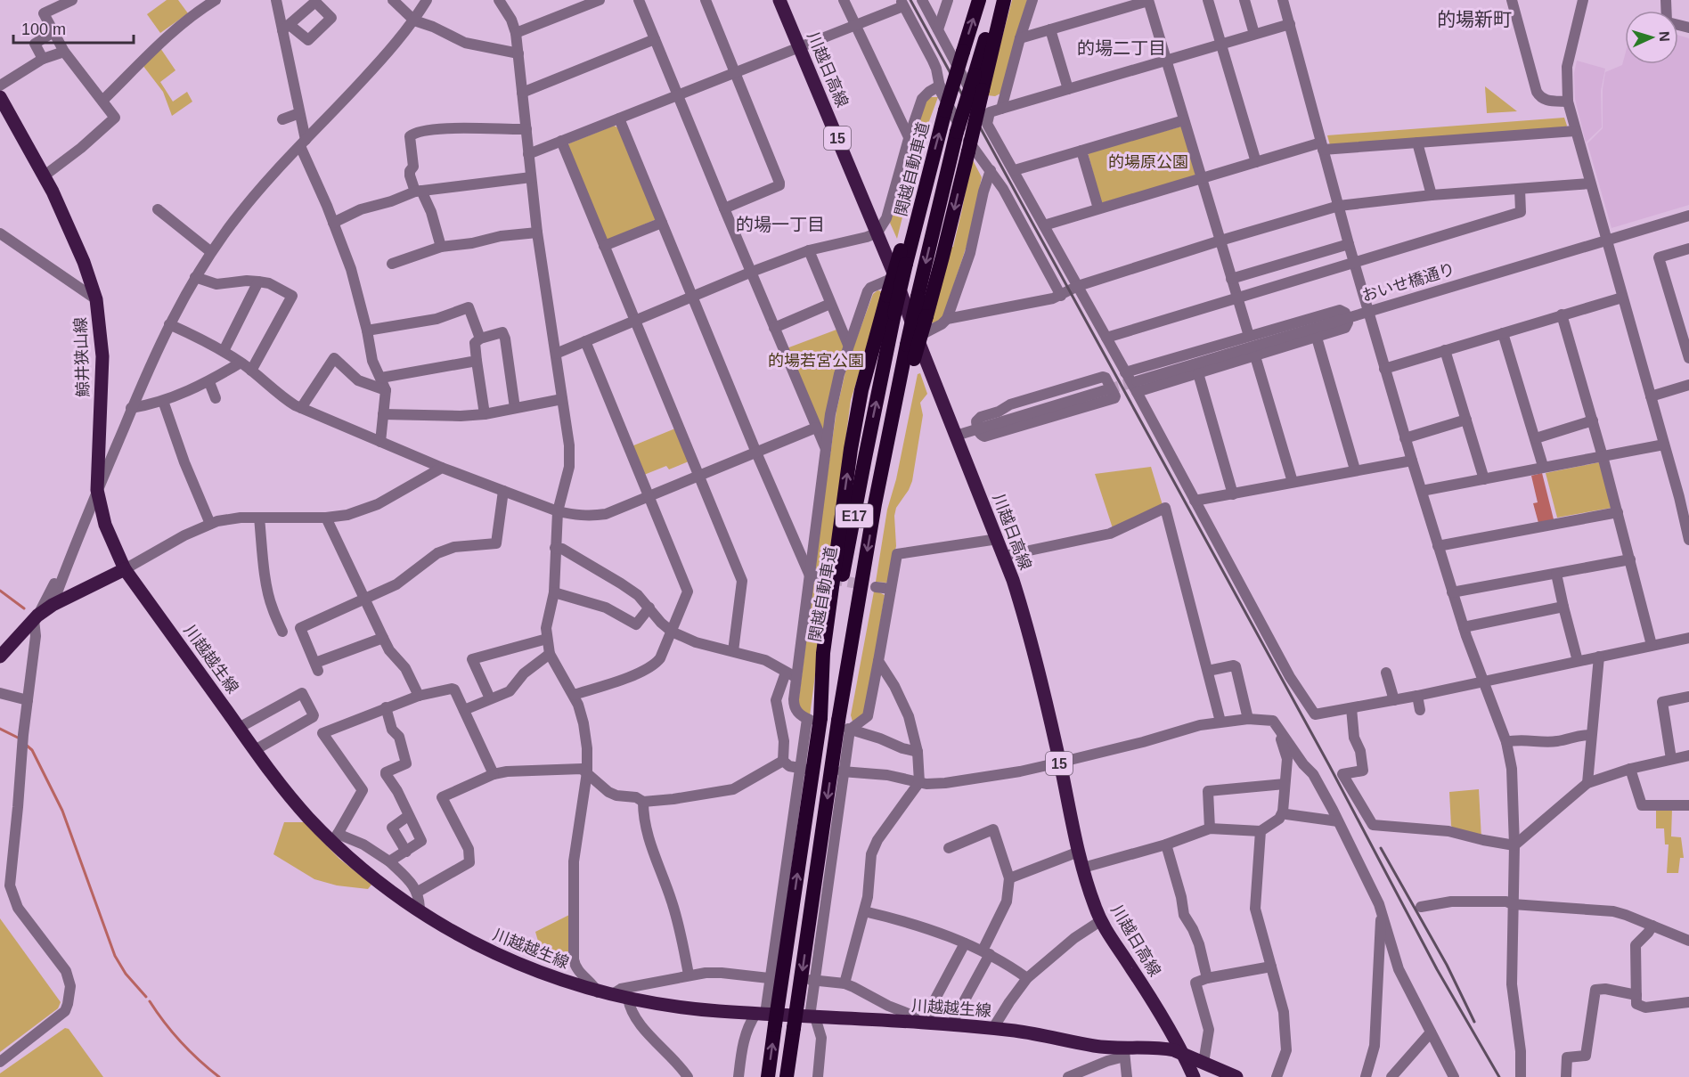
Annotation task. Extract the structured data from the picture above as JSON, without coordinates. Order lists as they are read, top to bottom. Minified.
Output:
{"streets":{"highway":["関越自動車道","E17"],"main road":["川越日高線","15","鯨井狭山線","川越越生線"],"street":["おいせ橋通り"]},"crossings":[["川越日高線","E17"],["川越日高線","川越越生線"],["関越自動車道","川越越生線"],["鯨井狭山線","川越越生線"]],"districts":["的場新町","的場二丁目","的場一丁目"],"parks":["的場原公園","的場若宮公園"],"scale_bar":"100 m","north":"right"}
